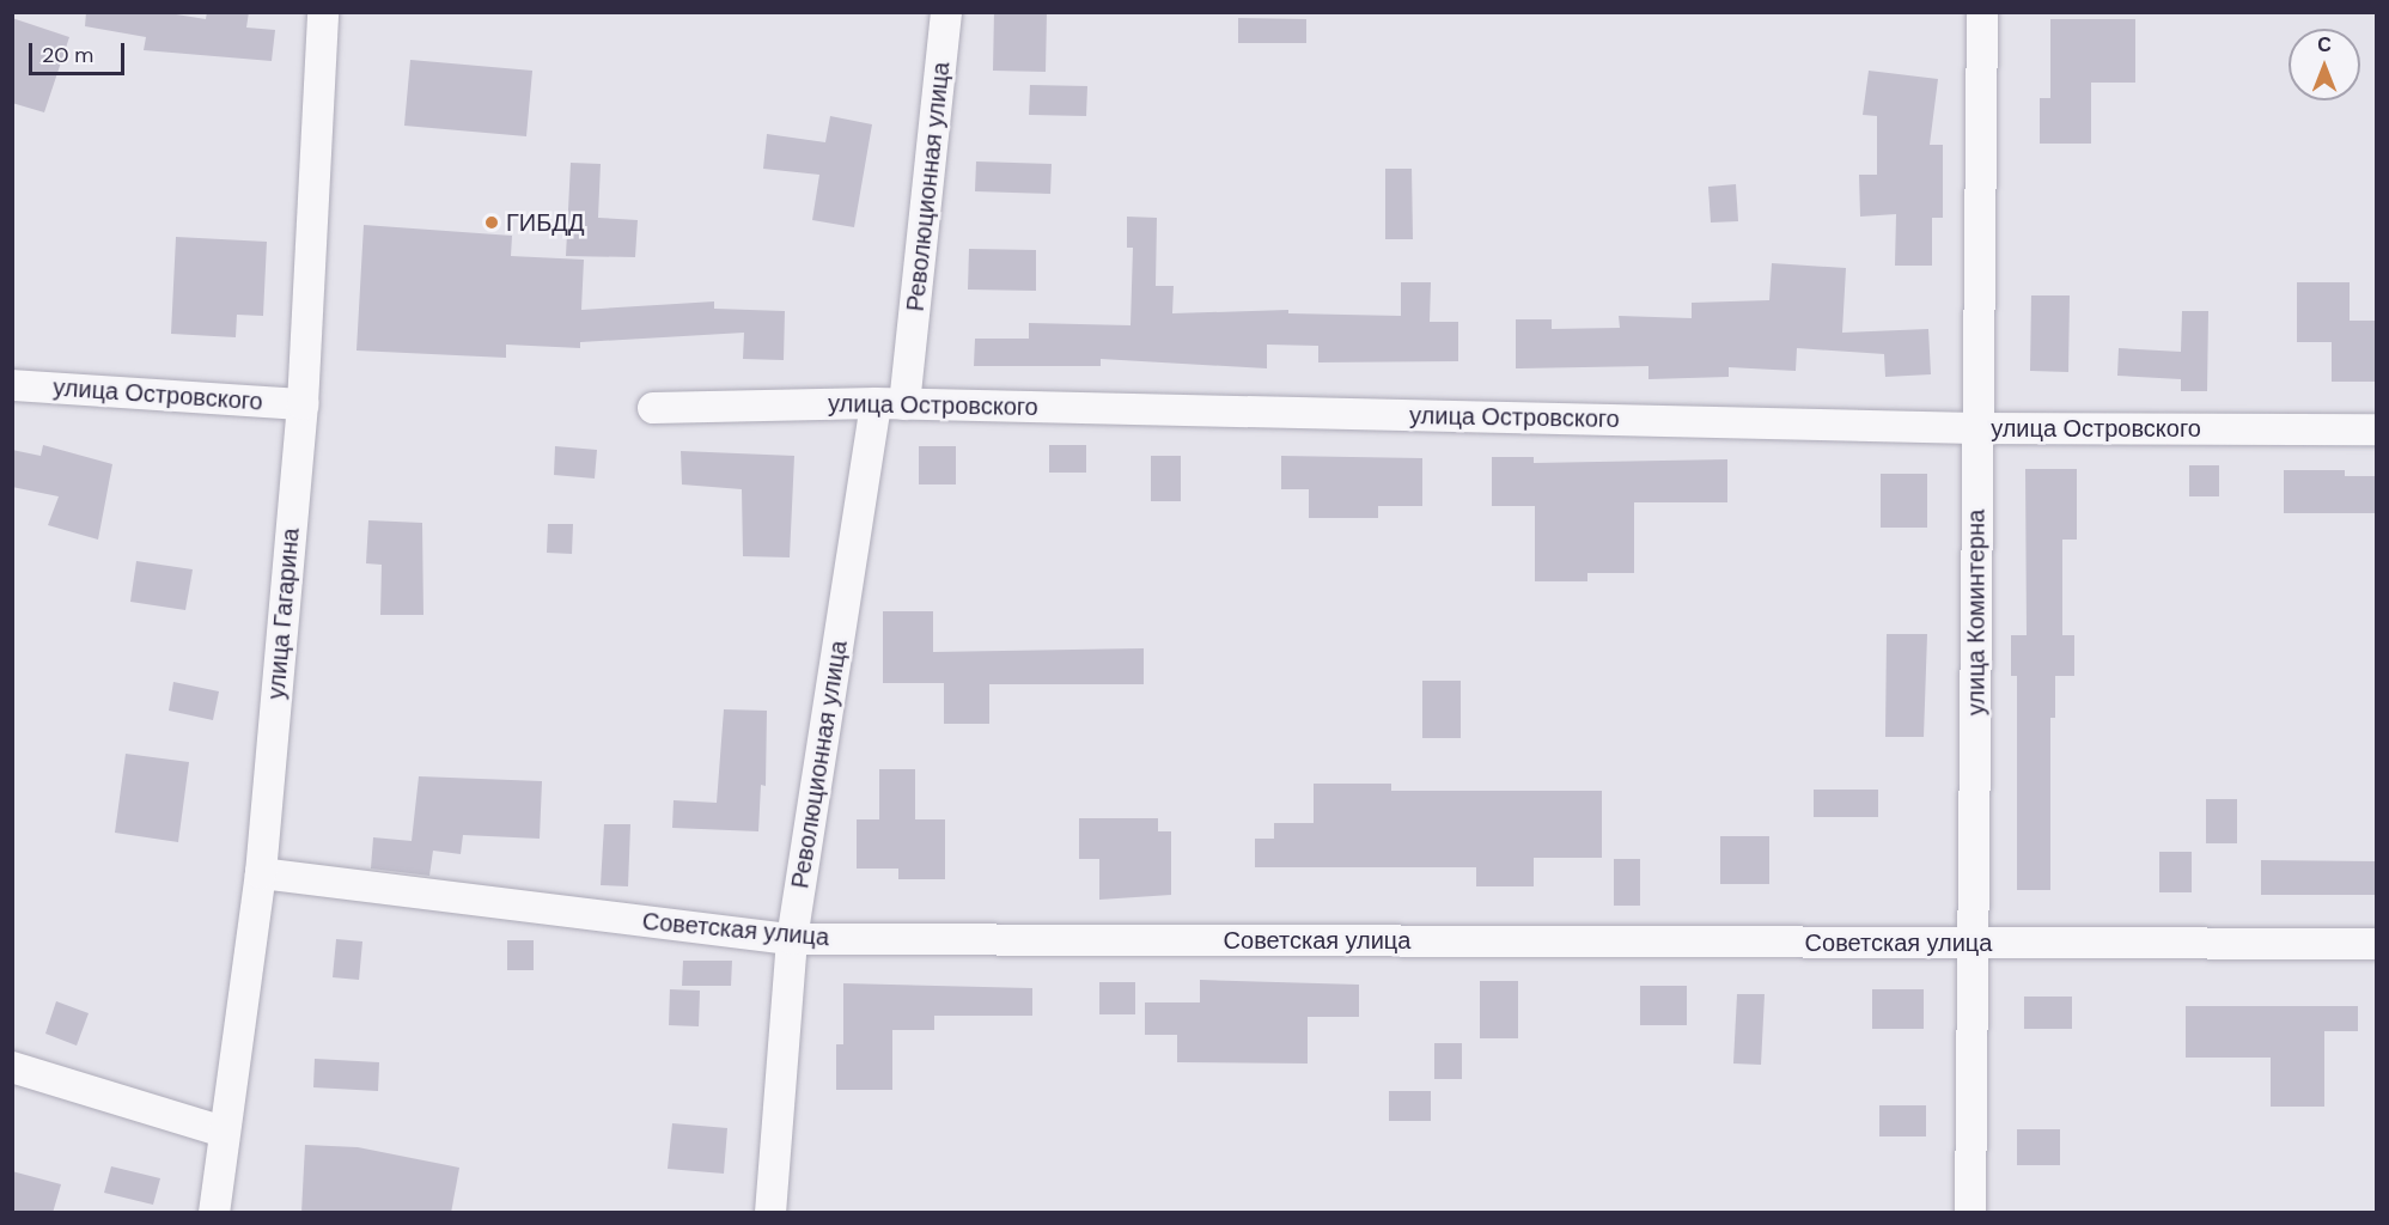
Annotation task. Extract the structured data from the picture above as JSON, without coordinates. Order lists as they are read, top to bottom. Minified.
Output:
{"streets":{"street":["Революционная улица","улица Островского","улица Коминтерна","улица Гагарина","Советская улица"]},"crossings":[["Революционная улица","улица Островского"],["Революционная улица","Советская улица"],["улица Островского","улица Коминтерна"],["улица Островского","улица Гагарина"],["улица Коминтерна","Советская улица"],["улица Гагарина","Советская улица"]],"places":["ГИБДД"],"scale_bar":"20 m","north":"top"}
